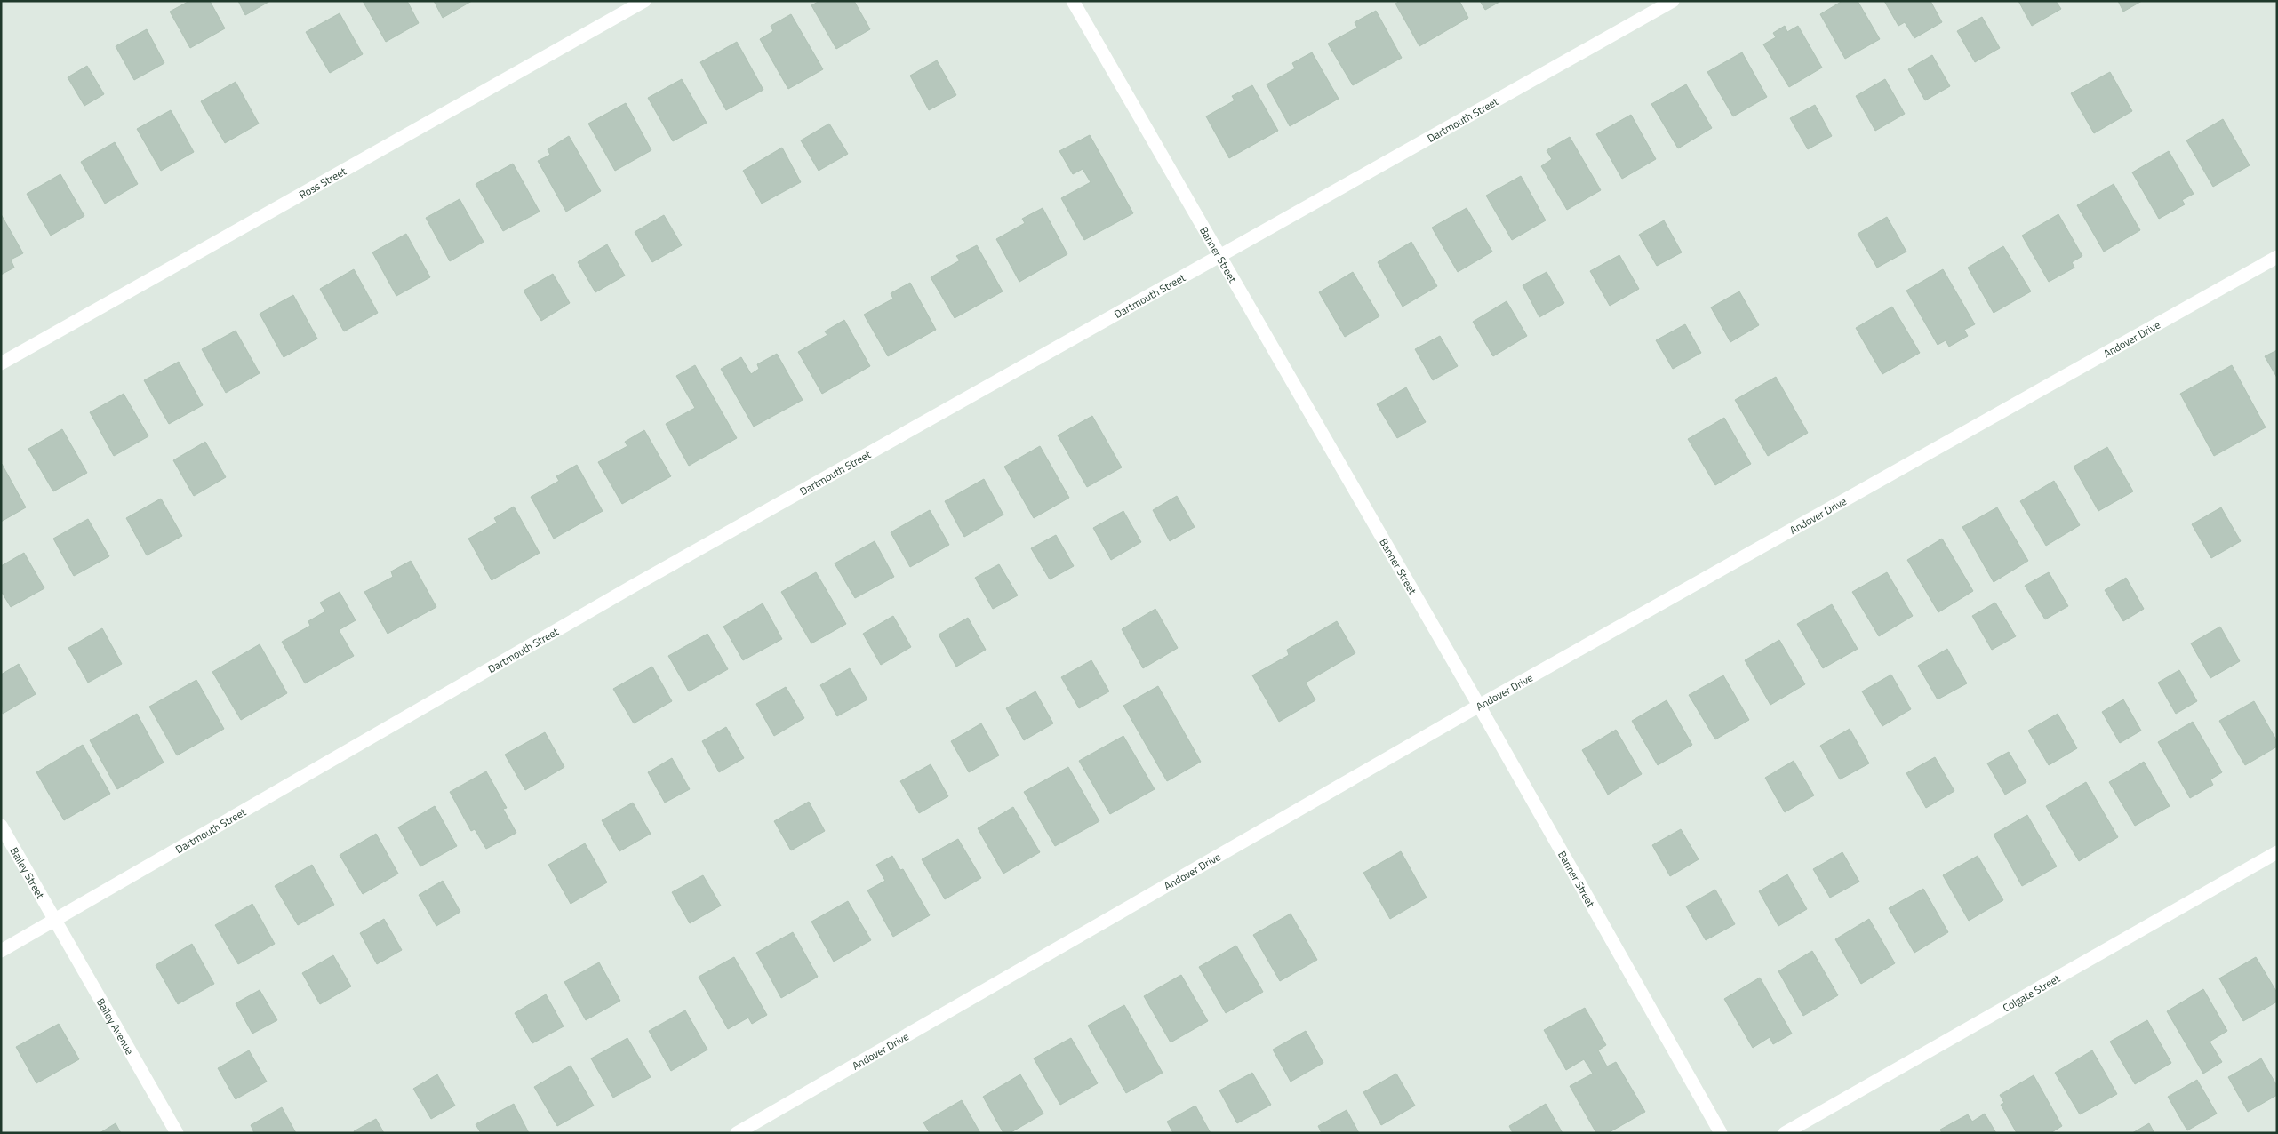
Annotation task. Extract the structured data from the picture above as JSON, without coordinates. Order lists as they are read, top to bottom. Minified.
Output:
{"streets":{"street":["Dartmouth Street","Ross Street","Banner Street","Andover Drive","Bailey Street","Colgate Street","Bailey Avenue"]},"crossings":[["Dartmouth Street","Banner Street"],["Dartmouth Street","Bailey Street"],["Dartmouth Street","Bailey Avenue"],["Banner Street","Andover Drive"],["Bailey Street","Bailey Avenue"]]}
